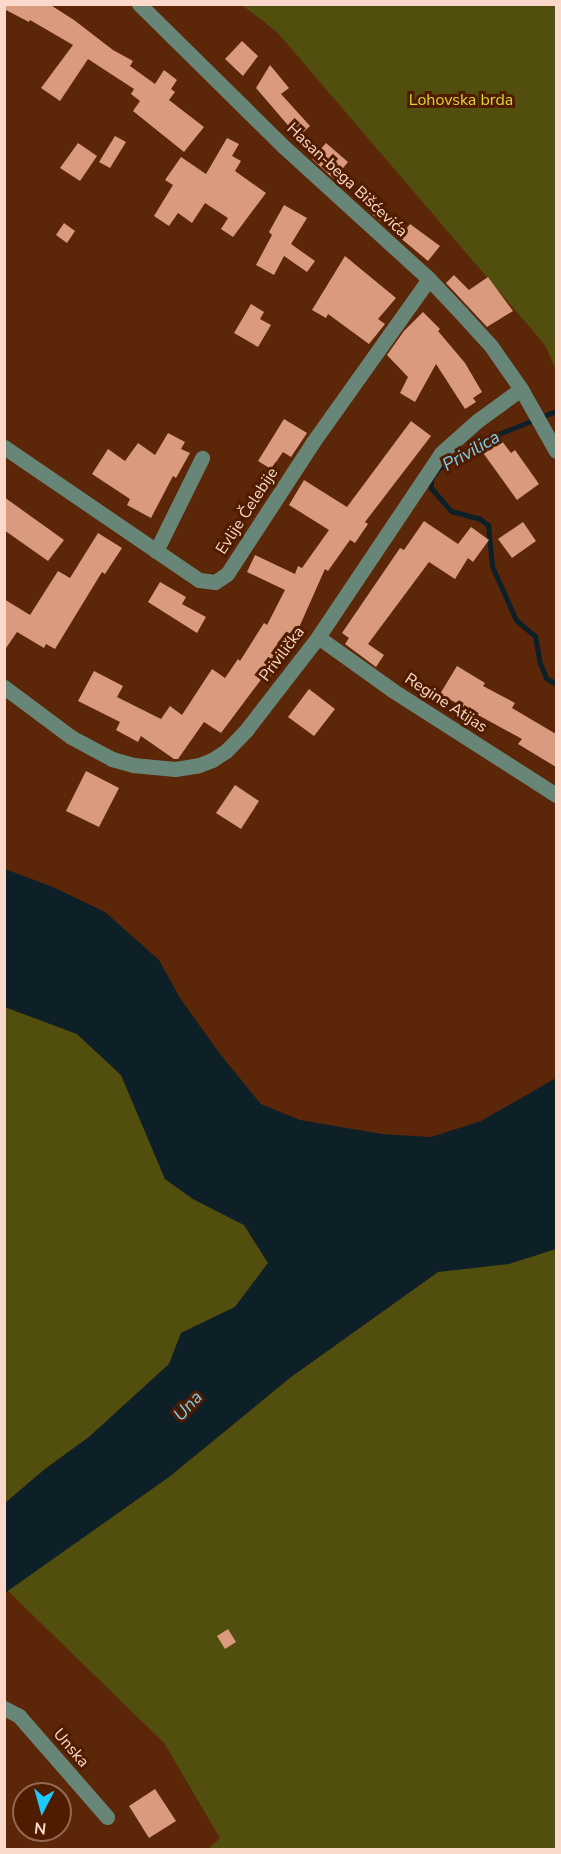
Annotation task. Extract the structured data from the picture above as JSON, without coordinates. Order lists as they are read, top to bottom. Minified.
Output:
{"streets":{"street":["Hasan-bega Bišćevića","Evlije Čelebije","Privilička","Regine Atijas","Unska"]},"crossings":[["Hasan-bega Bišćevića","Evlije Čelebije"],["Hasan-bega Bišćevića","Privilička"],["Privilička","Regine Atijas"]],"water":["Privilica","Una"],"parks":["Lohovska brda"],"north":"bottom"}
